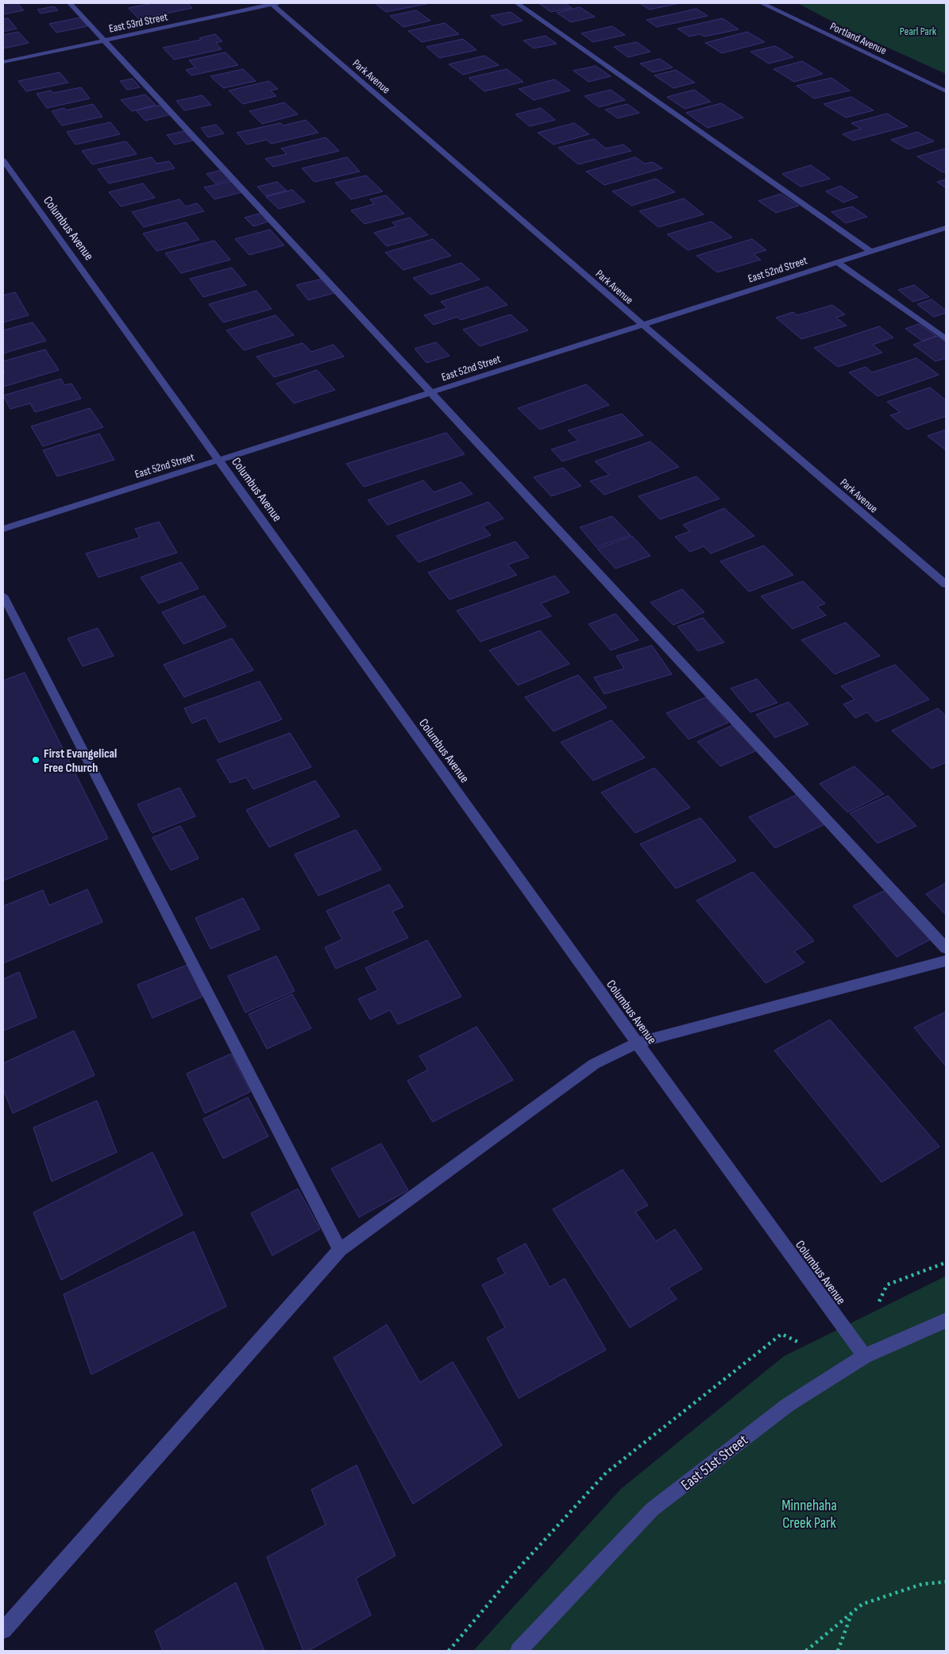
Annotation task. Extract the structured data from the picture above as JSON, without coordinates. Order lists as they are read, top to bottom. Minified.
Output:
{"streets":{"street":["East 53rd Street","Portland Avenue","Park Avenue","Columbus Avenue","East 52nd Street","East 51st Street"]},"crossings":[["East 53rd Street","Park Avenue"],["Park Avenue","East 52nd Street"],["Columbus Avenue","East 52nd Street"],["Columbus Avenue","East 51st Street"]],"parks":["Pearl Park","Minnehaha Creek Park"],"places":["First Evangelical Free Church"]}
